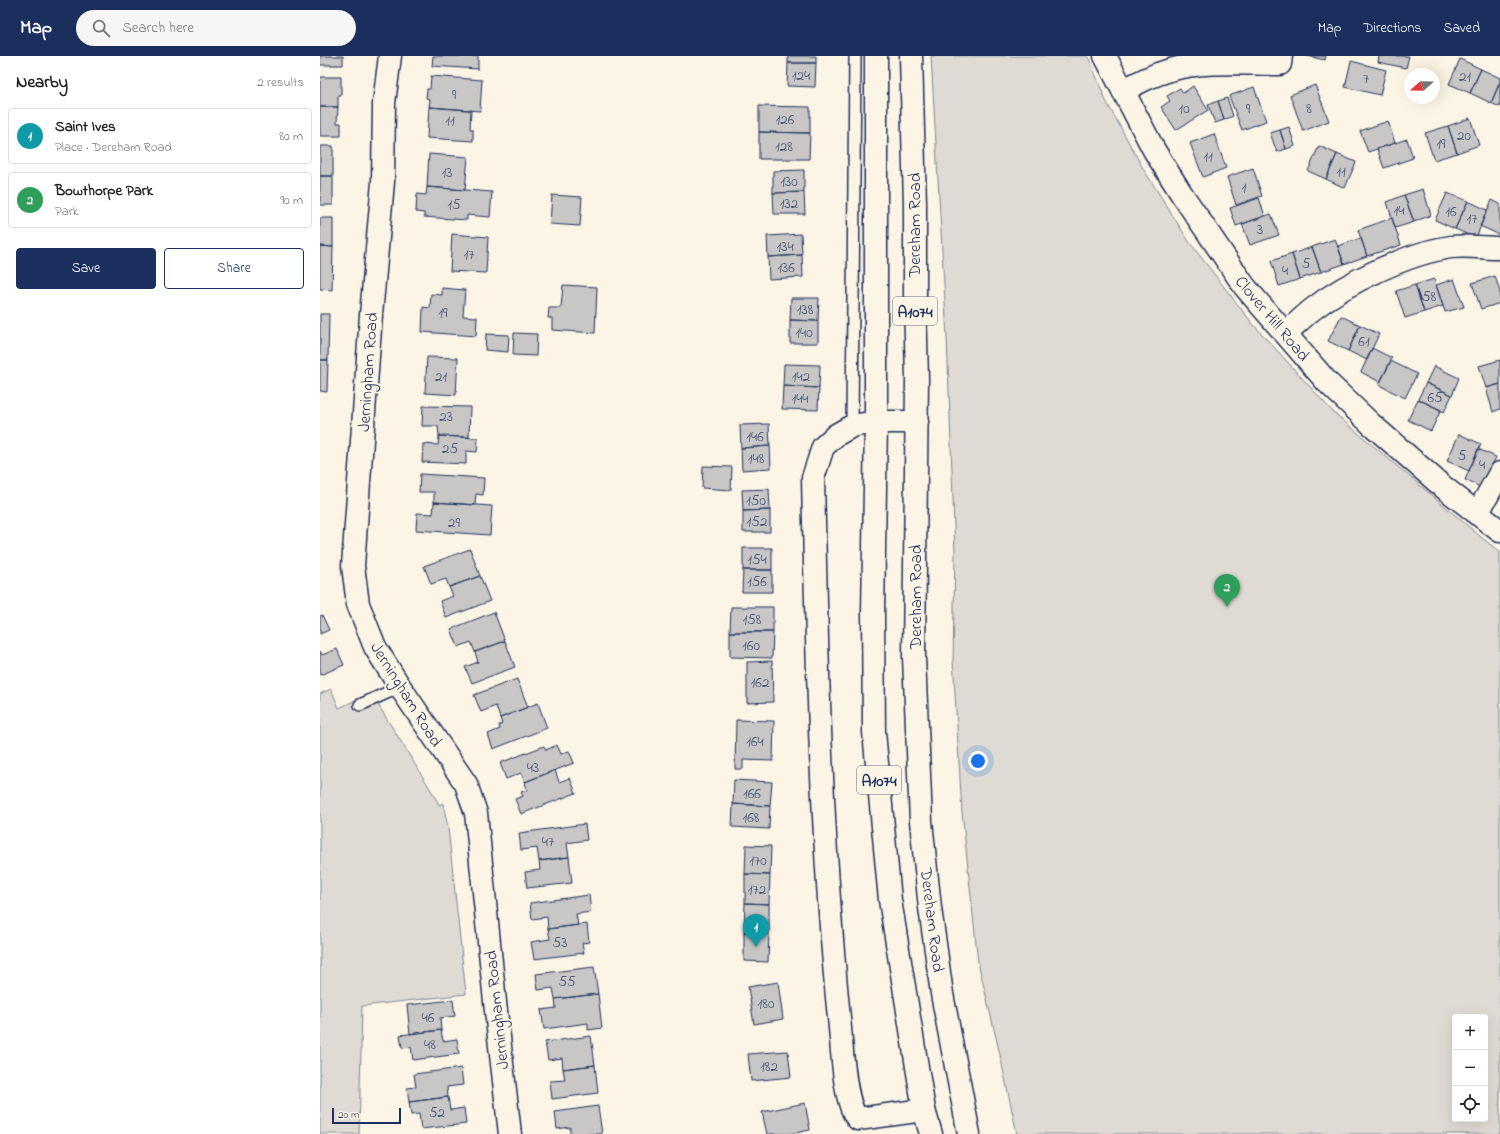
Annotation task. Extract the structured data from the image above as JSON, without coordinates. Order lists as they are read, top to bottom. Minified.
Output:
{"streets":{"main road":["Dereham Road","A1074","Clover Hill Road","Jerningham Road"]},"house_numbers":["124","21","7","9","10","9","8","126","11","20","19","128","11","11","13","130","1","132","15","14","16","17","3","134","17","5","136","4","58","138","19","140","61","21","142","65","144","23","146","25","5","148","4","150","152","29","154","156","158","160","162","164","43","166","168","47","170","172","53","55","180","46","48","182","52"],"scale_bar":"20 m","north":"left","page":{"header":"Map","search":"Search here","nav":["Map","Directions","Saved"],"heading":["Nearby","2 results"],"list":[{"mark":"1","name":"Saint Ives","note":"Place · Dereham Road","value":"80 m"},{"mark":"2","name":"Bowthorpe Park","note":"Park","value":"90 m"}],"buttons":["Save","Share"],"pins":["2","1"],"map_buttons":["+","−"],"scale":"20 m"}}
